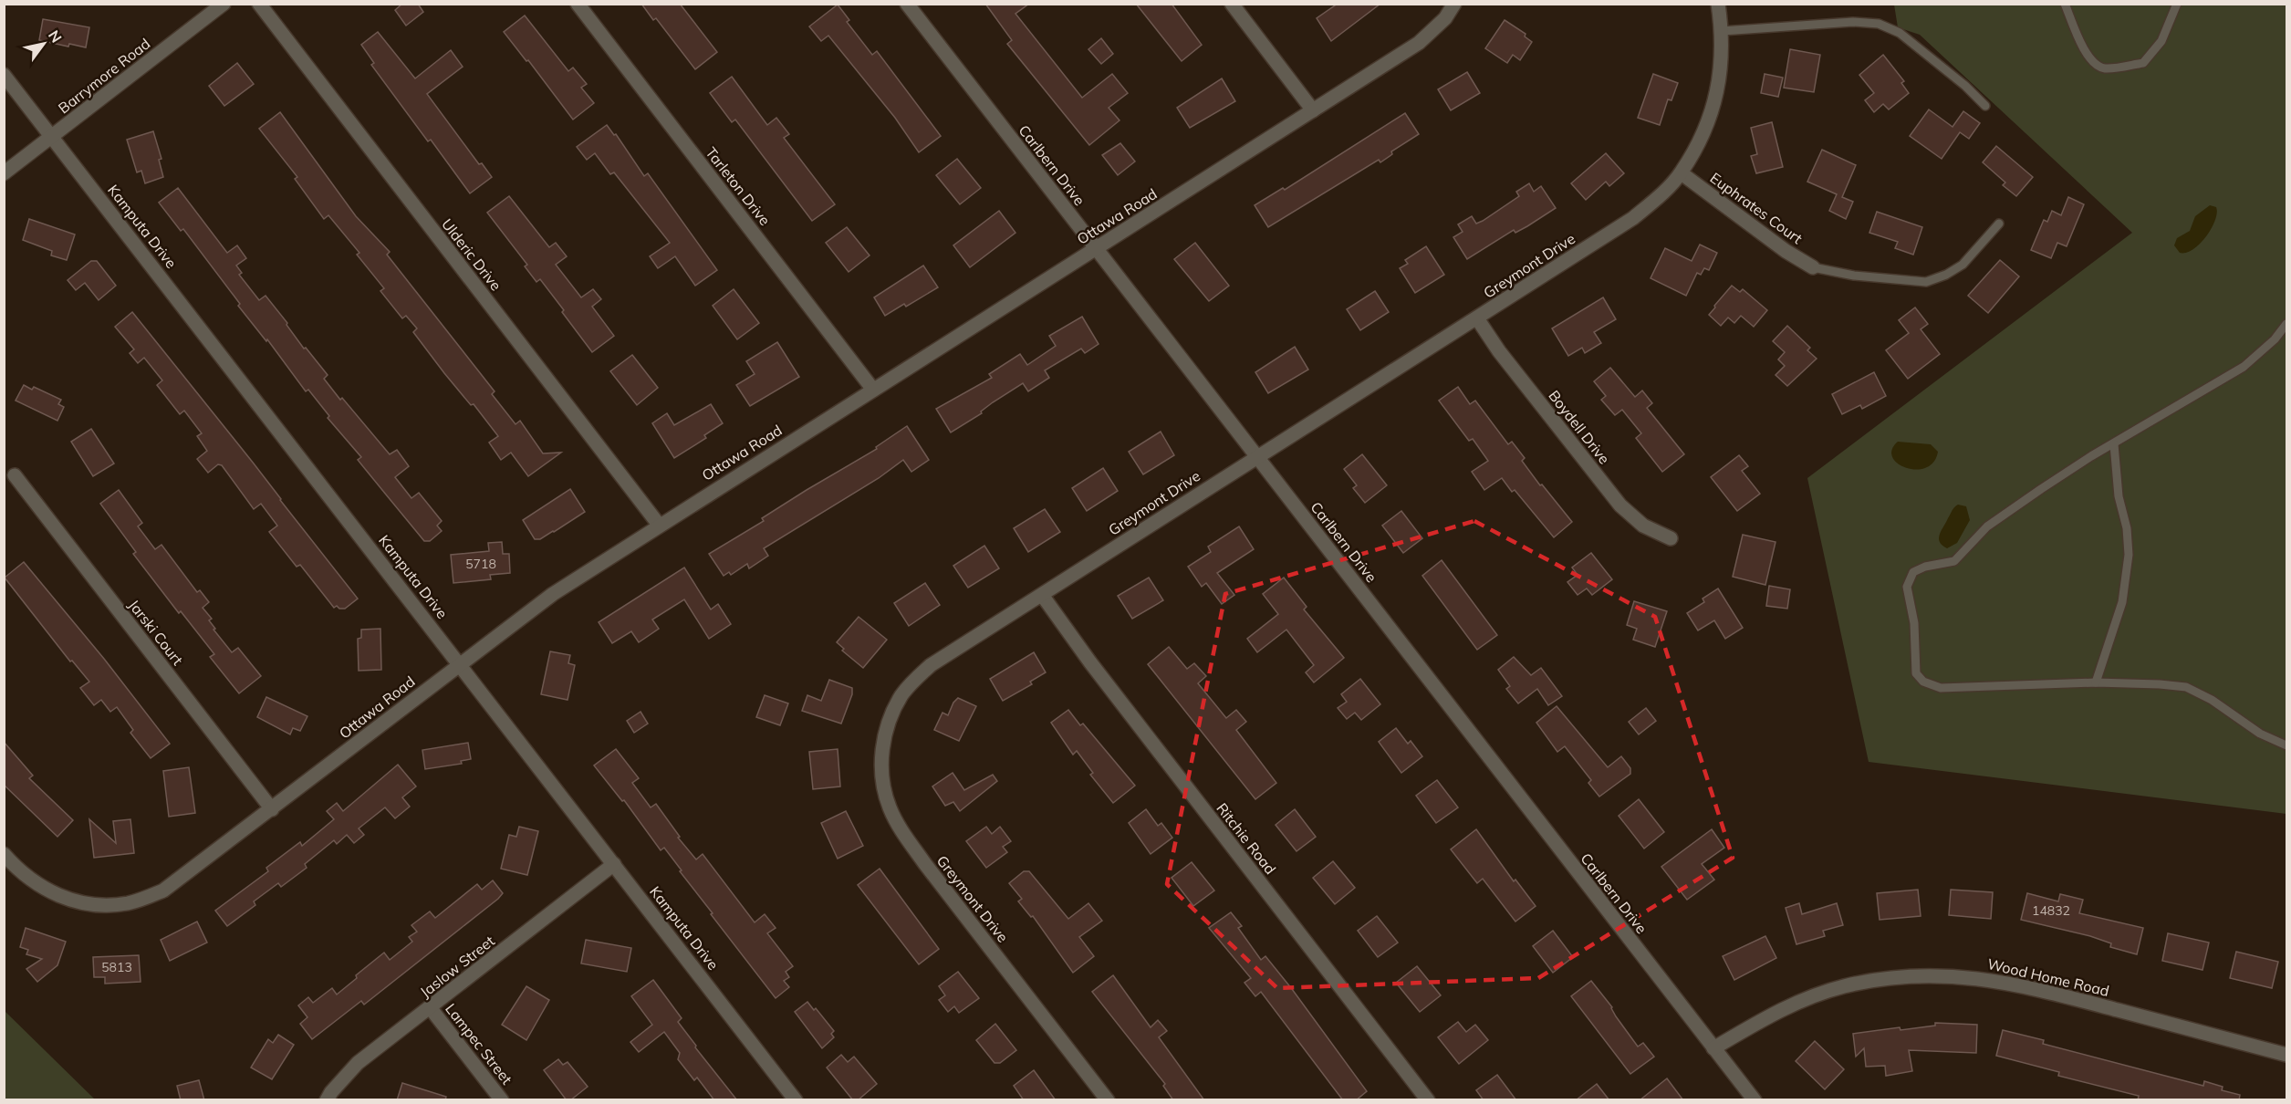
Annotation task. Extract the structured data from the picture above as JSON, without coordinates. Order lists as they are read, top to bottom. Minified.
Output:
{"streets":{"street":["Barrymore Road","Carlbern Drive","Tarleton Drive","Euphrates Court","Ottawa Road","Kamputa Drive","Ulderic Drive","Greymont Drive","Boydell Drive","Jarski Court","Ritchie Road","Jaslow Street","Wood Home Road","Lampec Street"]},"crossings":[["Barrymore Road","Kamputa Drive"],["Carlbern Drive","Ottawa Road"],["Carlbern Drive","Greymont Drive"],["Carlbern Drive","Wood Home Road"],["Tarleton Drive","Ottawa Road"],["Euphrates Court","Greymont Drive"],["Ottawa Road","Kamputa Drive"],["Ottawa Road","Ulderic Drive"],["Ottawa Road","Jarski Court"],["Kamputa Drive","Jaslow Street"],["Greymont Drive","Boydell Drive"],["Greymont Drive","Ritchie Road"],["Jaslow Street","Lampec Street"]],"house_numbers":["5718","14832","5813"],"north":"top right"}
